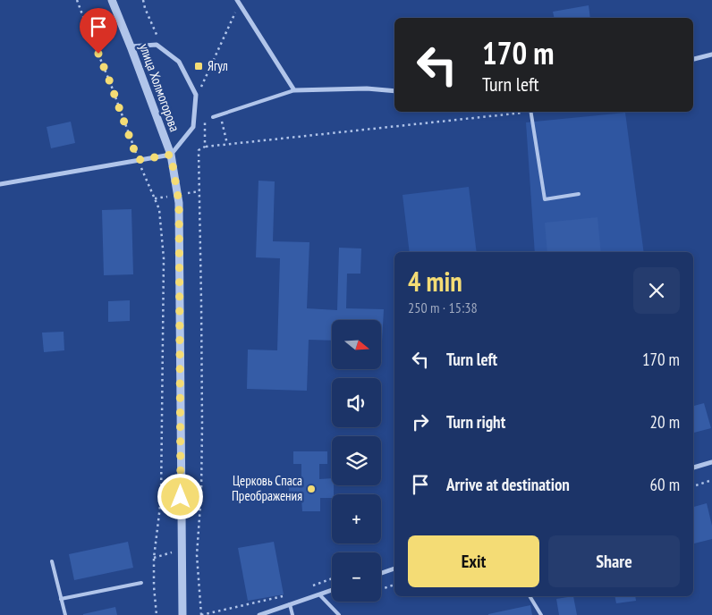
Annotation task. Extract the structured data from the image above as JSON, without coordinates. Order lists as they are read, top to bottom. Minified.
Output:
{"streets":{"street":["улица Холмогорова"]},"places":{"transit":["Ягул"],"other":["Церковь Спаса Преображения"]},"north":"right","page":{"turn":["170 m","Turn left"],"heading":["4 min","250 m · 15:38"],"map_buttons":["+","−"],"list":[{"name":"Turn left","value":"170 m"},{"name":"Turn right","value":"20 m"},{"name":"Arrive at destination","value":"60 m"}],"buttons":["Exit","Share"]}}
